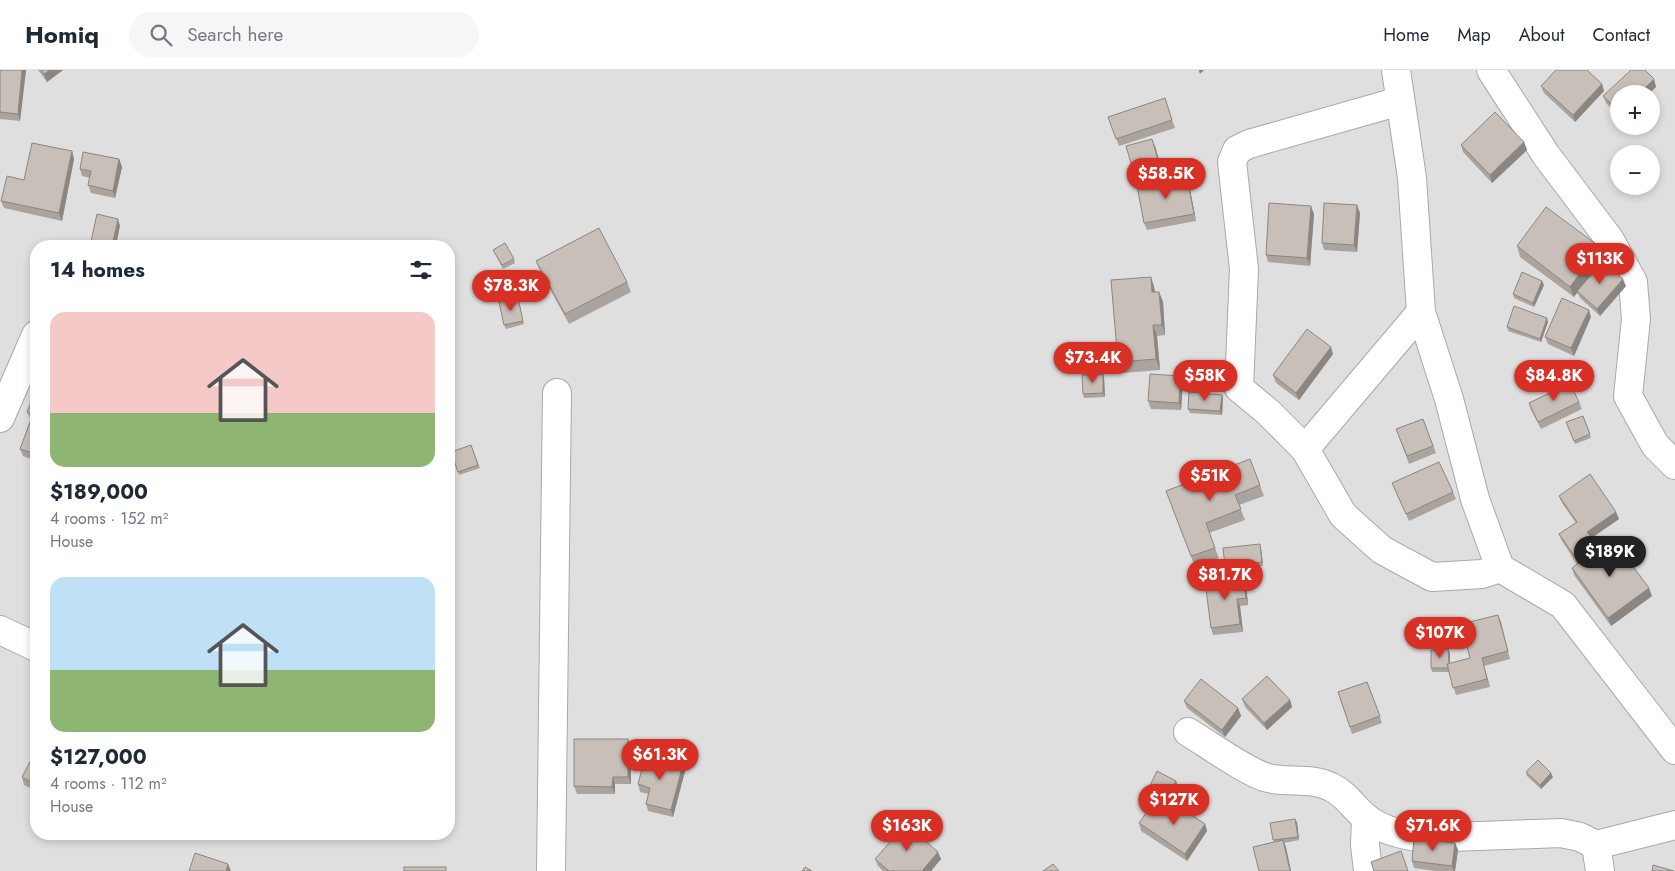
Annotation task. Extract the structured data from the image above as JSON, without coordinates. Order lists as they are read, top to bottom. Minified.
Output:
{"page":{"header":"Homiq","search":"Search here","nav":["Home","Map","About","Contact"],"map_buttons":["+","−"],"price":["$58.5K","$113K","$78.3K","$73.4K","$58K","$84.8K","$51K","$189K","$81.7K","$107K","$61.3K","$127K","$163K","$71.6K"],"heading":"14 homes","list":[{"name":"$189,000","note":"4 rooms · 152 m² · House"},{"name":"$127,000","note":"4 rooms · 112 m² · House"}]}}
